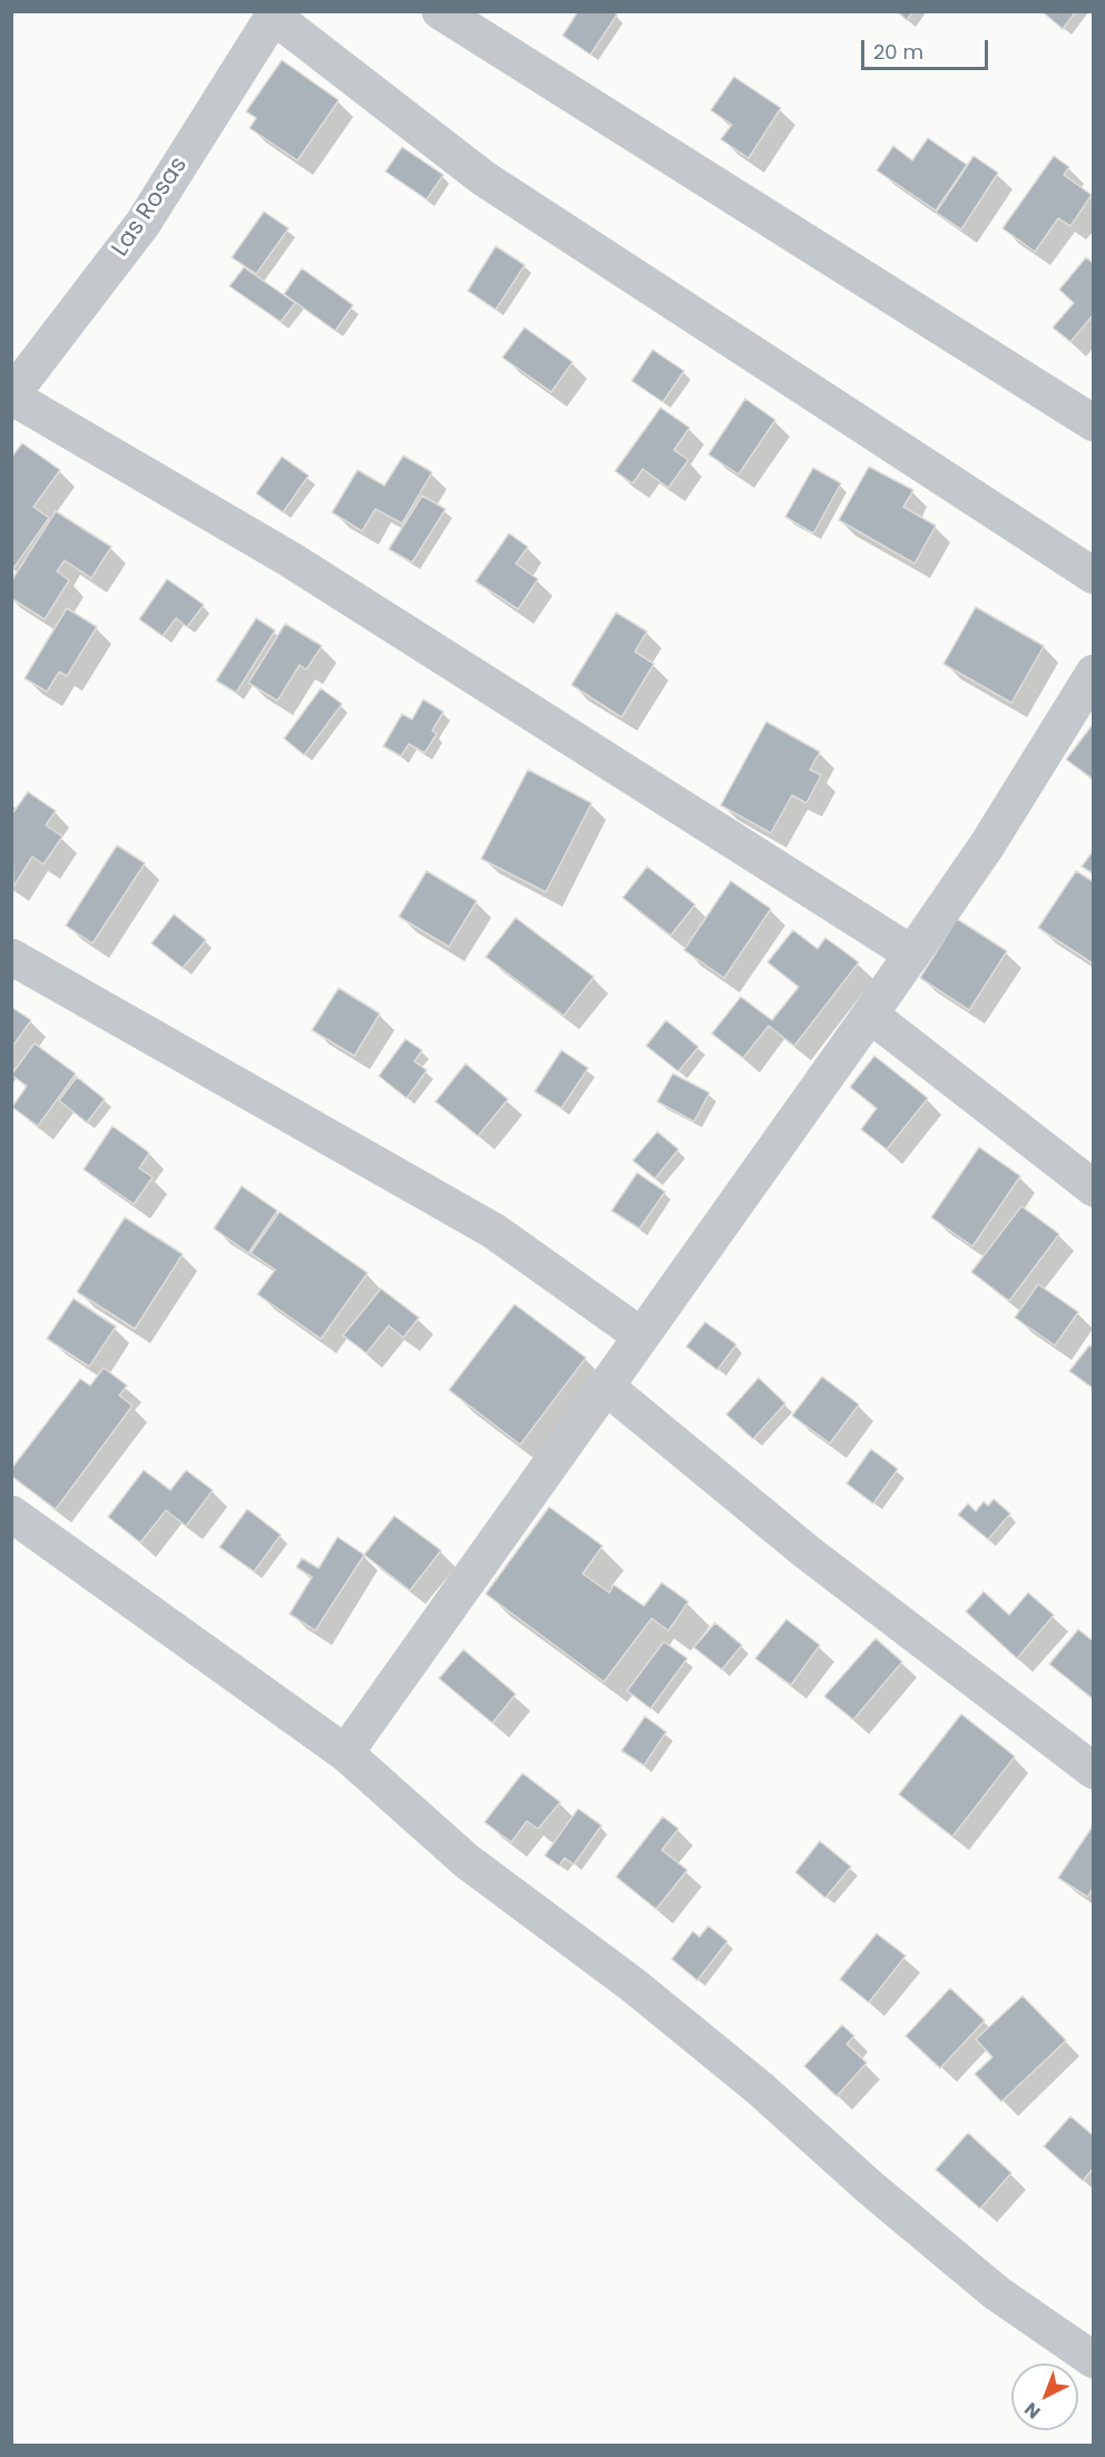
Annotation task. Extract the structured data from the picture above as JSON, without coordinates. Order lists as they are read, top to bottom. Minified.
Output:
{"streets":{"street":["Las Rosas"]},"scale_bar":"20 m","north":"bottom left"}
